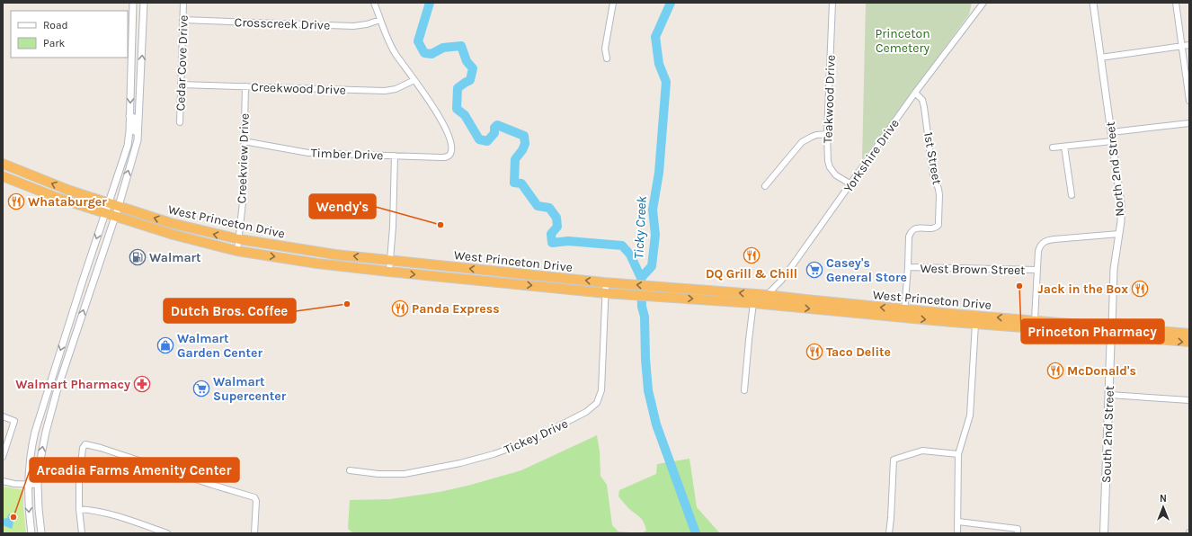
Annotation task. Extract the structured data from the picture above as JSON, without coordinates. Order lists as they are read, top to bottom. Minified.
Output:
{"streets":{"highway":["West Princeton Drive"],"main road":["South 2nd Street"],"street":["Crosscreek Drive","Cedar Cove Drive","Creekwood Drive","Teakwood Drive","Timber Drive","Yorkshire Drive","Creekview Drive","1st Street","North 2nd Street","West Brown Street","Tickey Drive"]},"crossings":[["Crosscreek Drive","Cedar Cove Drive"],["Cedar Cove Drive","Creekwood Drive"],["Creekwood Drive","Timber Drive"],["Creekwood Drive","Creekview Drive"],["Teakwood Drive","Yorkshire Drive"],["Timber Drive","Creekview Drive"],["Yorkshire Drive","1st Street"],["Yorkshire Drive","West Princeton Drive"],["Creekview Drive","West Princeton Drive"],["1st Street","West Brown Street"],["North 2nd Street","South 2nd Street"],["West Princeton Drive","Tickey Drive"]],"water":["Ticky Creek"],"parks":["Princeton Cemetery"],"places":{"restaurant":["Whataburger","DQ Grill & Chill","Jack in the Box","Panda Express","Taco Delite","McDonald's"],"other":["Wendy's","Princeton Pharmacy","Dutch Bros. Coffee","Arcadia Farms Amenity Center"],"fuel station":["Walmart"],"supermarket":["Casey's General Store","Walmart Supercenter"],"shop":["Walmart Garden Center"],"pharmacy":["Walmart Pharmacy"]},"legend":["Road","Park"],"north":"top"}
